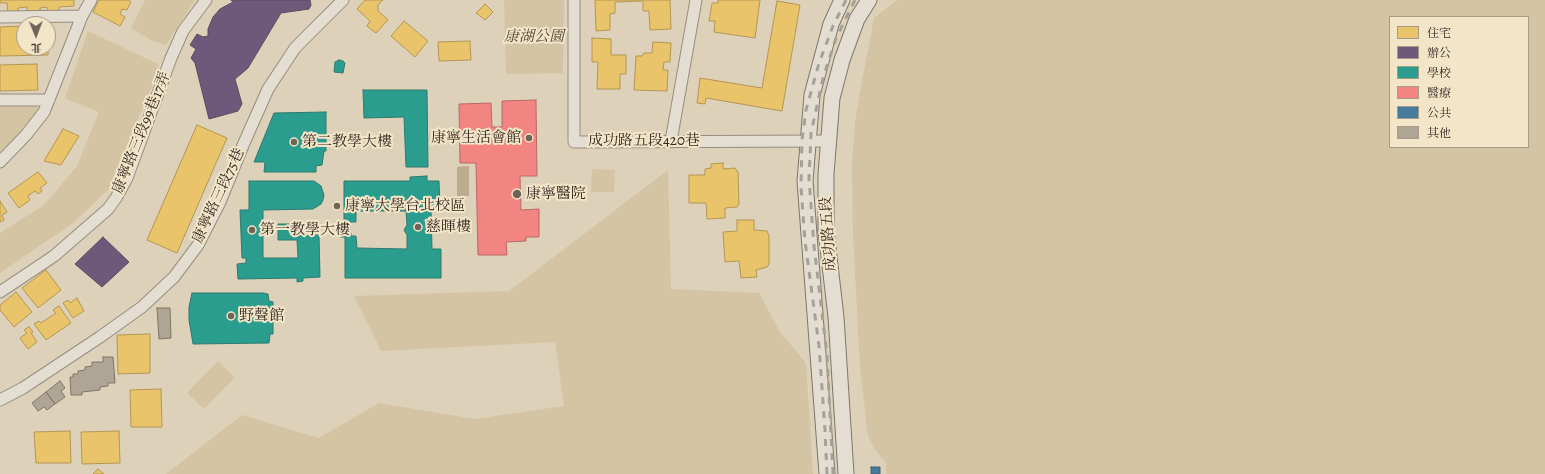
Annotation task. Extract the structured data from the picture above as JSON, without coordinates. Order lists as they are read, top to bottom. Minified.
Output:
{"streets":{"main road":["成功路五段"],"street":["康寧路三段99巷17弄","成功路五段420巷","康寧路三段75巷"]},"crossings":[["成功路五段420巷","成功路五段"]],"parks":["康湖公園"],"places":["康寧生活會館","第二教學大樓","康寧醫院","康寧大學台北校區","慈暉樓","第一教學大樓","野聲館"],"legend":["住宅","辦公","學校","醫療","公共","其他"],"north":"bottom"}
